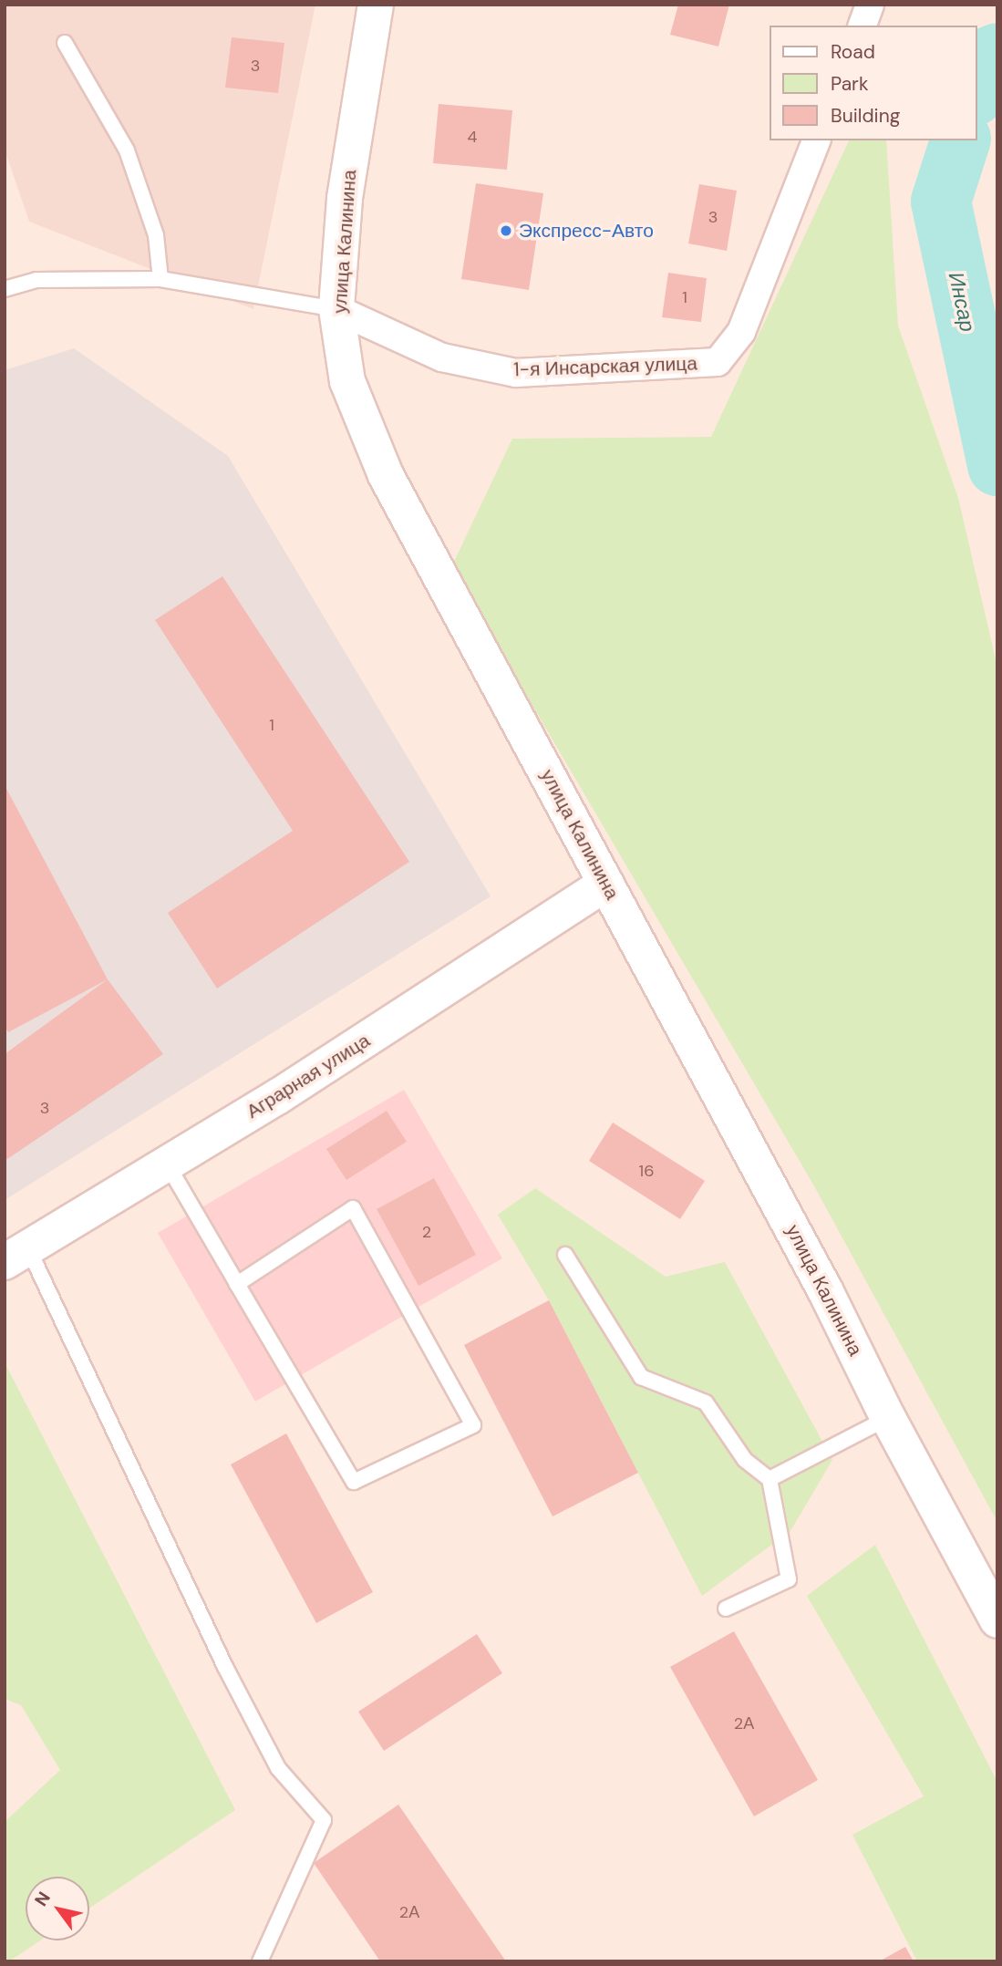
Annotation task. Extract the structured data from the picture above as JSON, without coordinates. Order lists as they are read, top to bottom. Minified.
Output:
{"streets":{"main road":["улица Калинина","Аграрная улица"],"street":["1-я Инсарская улица"]},"crossings":[["улица Калинина","1-я Инсарская улица"],["улица Калинина","Аграрная улица"]],"water":["Инсар"],"places":["Экспресс-Авто"],"house_numbers":["3","4","3","1","1","3","16","2","2А","2А"],"legend":["Road","Park","Building"],"north":"top left"}
